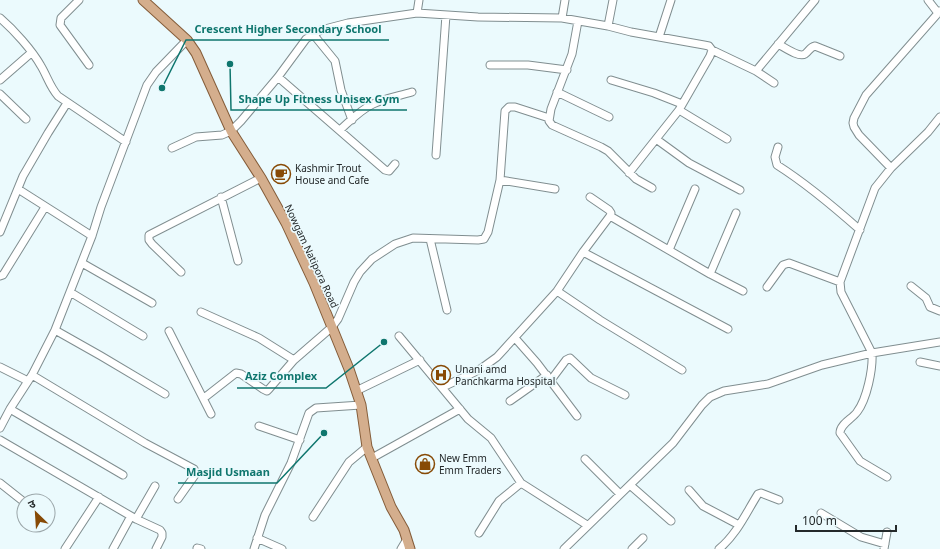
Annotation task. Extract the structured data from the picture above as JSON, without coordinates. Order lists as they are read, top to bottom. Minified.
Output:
{"streets":{"main road":["Nowgam Natipora Road"]},"places":{"other":["Shape Up Fitness Unisex Gym","Crescent Higher Secondary School","Aziz Complex","Masjid Usmaan"],"cafe":["Kashmir Trout House and Cafe"],"hospital":["Unani amd Panchkarma Hospital"],"shop":["New Emm Emm Traders"]},"scale_bar":"100 m","north":"top left"}
